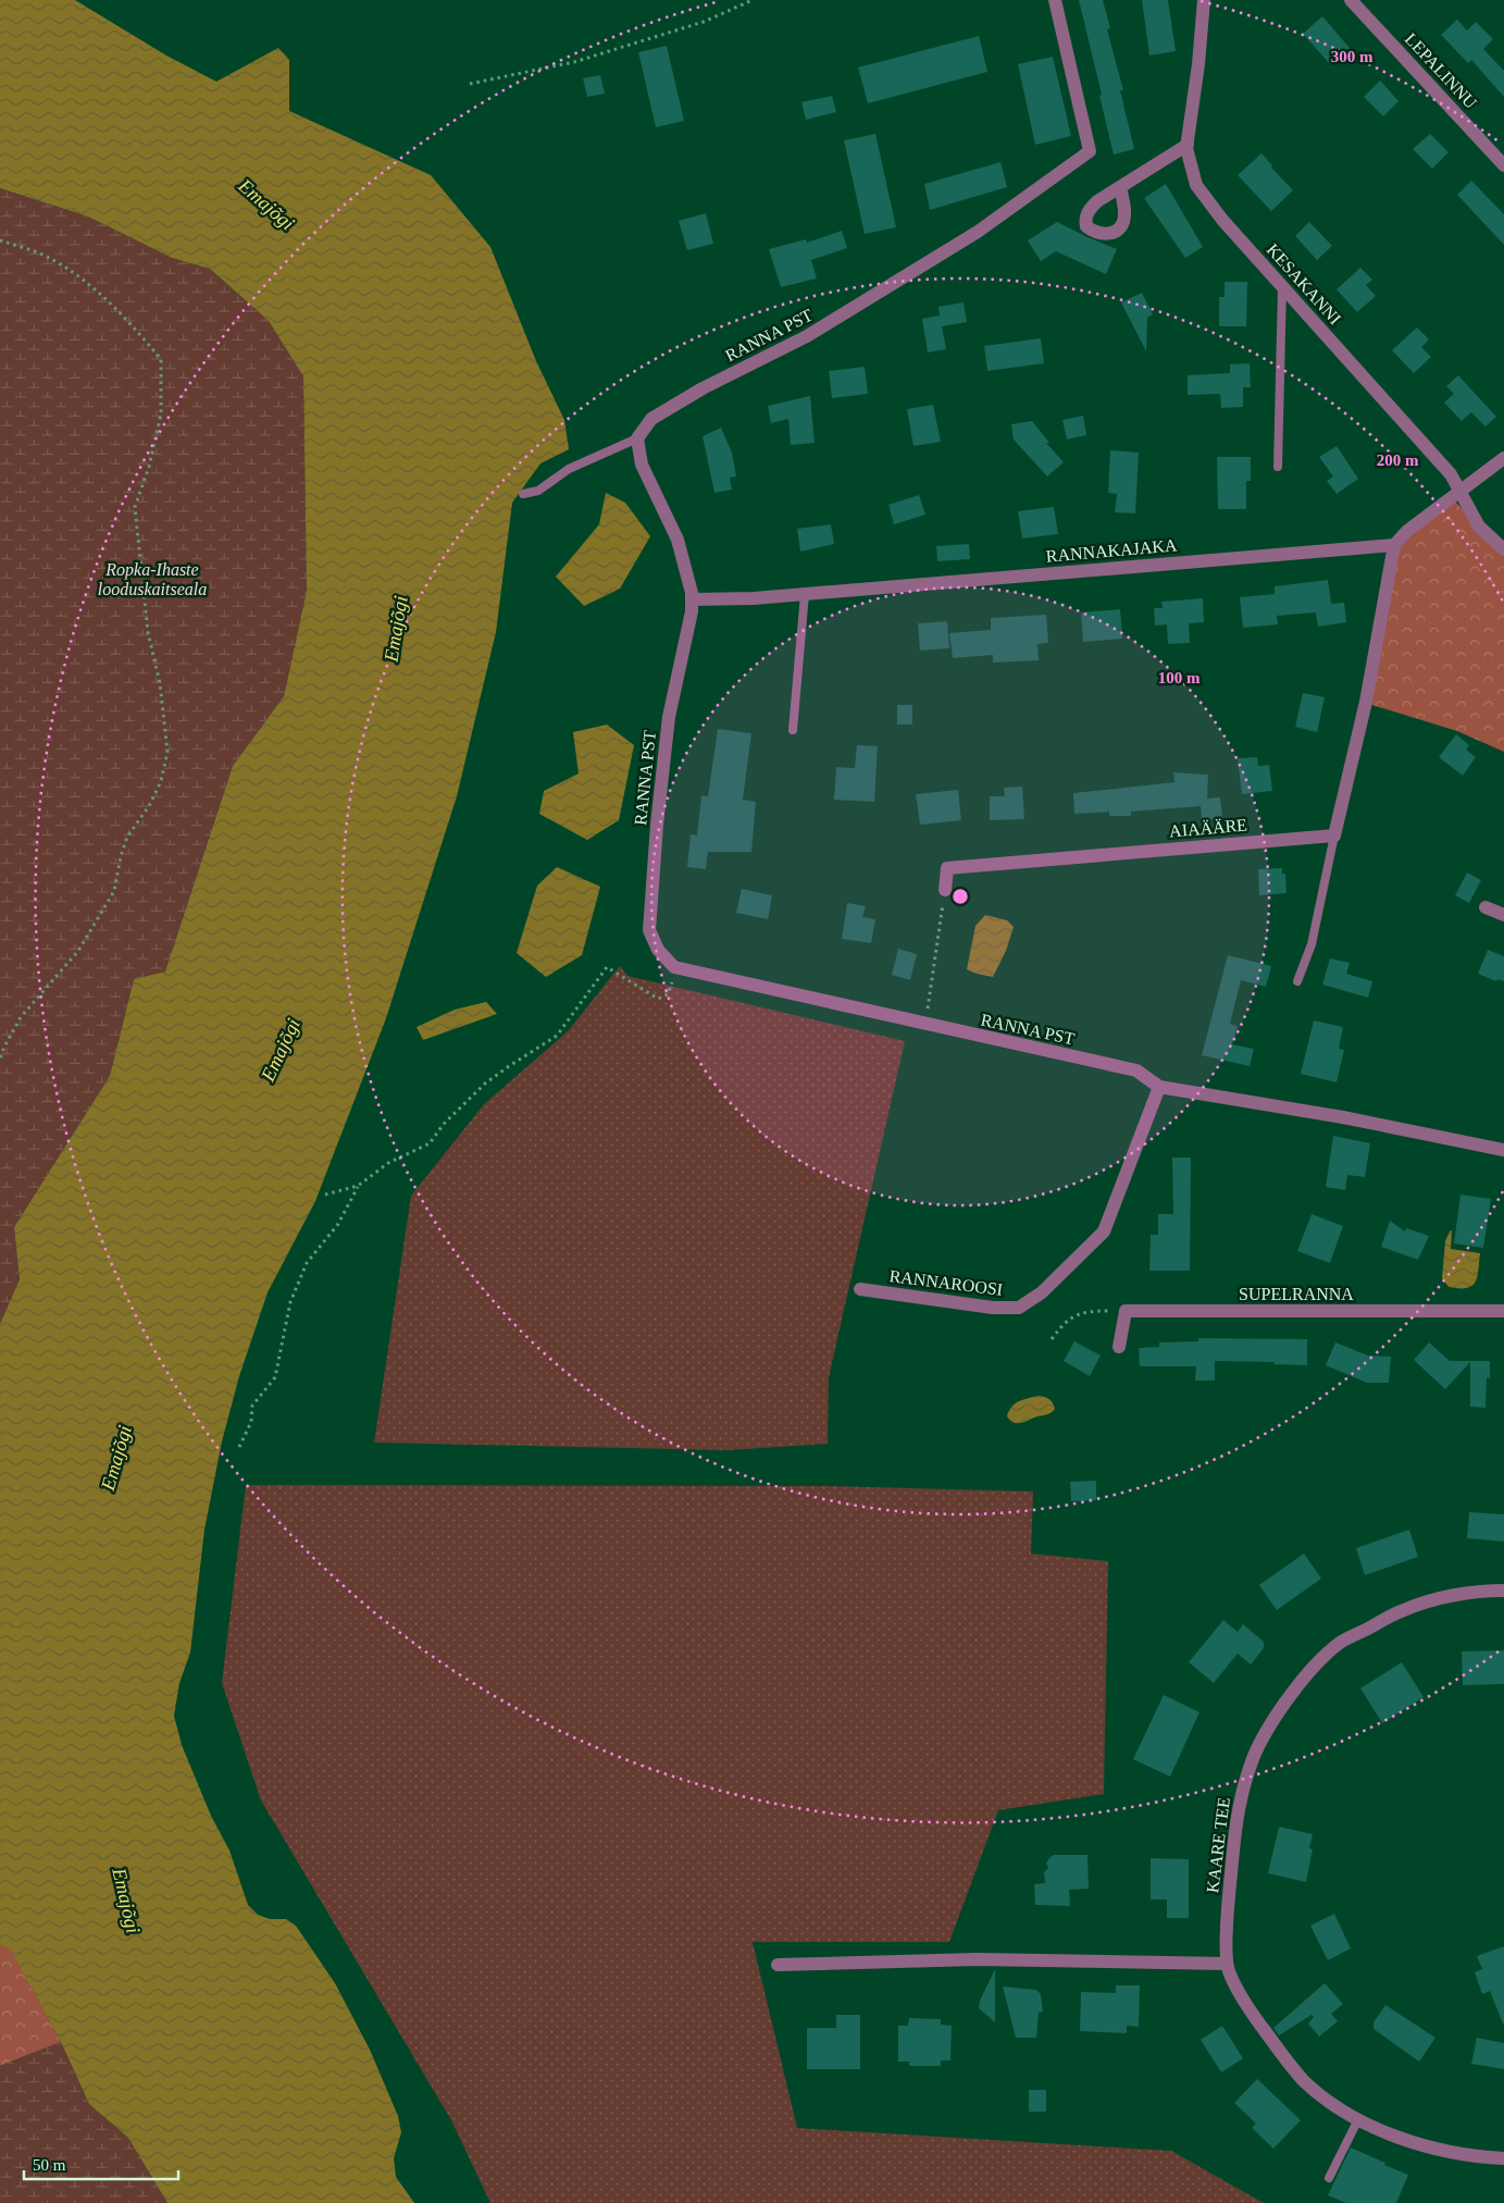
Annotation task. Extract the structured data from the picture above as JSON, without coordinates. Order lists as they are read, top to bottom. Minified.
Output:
{"streets":{"street":["LEPALINNU","KESAKANNI","RANNA PST","RANNAKAJAKA","AIAÄÄRE","RANNAROOSI","SUPELRANNA","KAARE TEE"]},"crossings":[["RANNA PST","RANNAKAJAKA"],["RANNA PST","RANNAROOSI"]],"water":["Emajõgi"],"parks":["Ropka-Ihaste looduskaitseala"],"scale_bar":"50 m","rings":["300 m","200 m","100 m"]}
